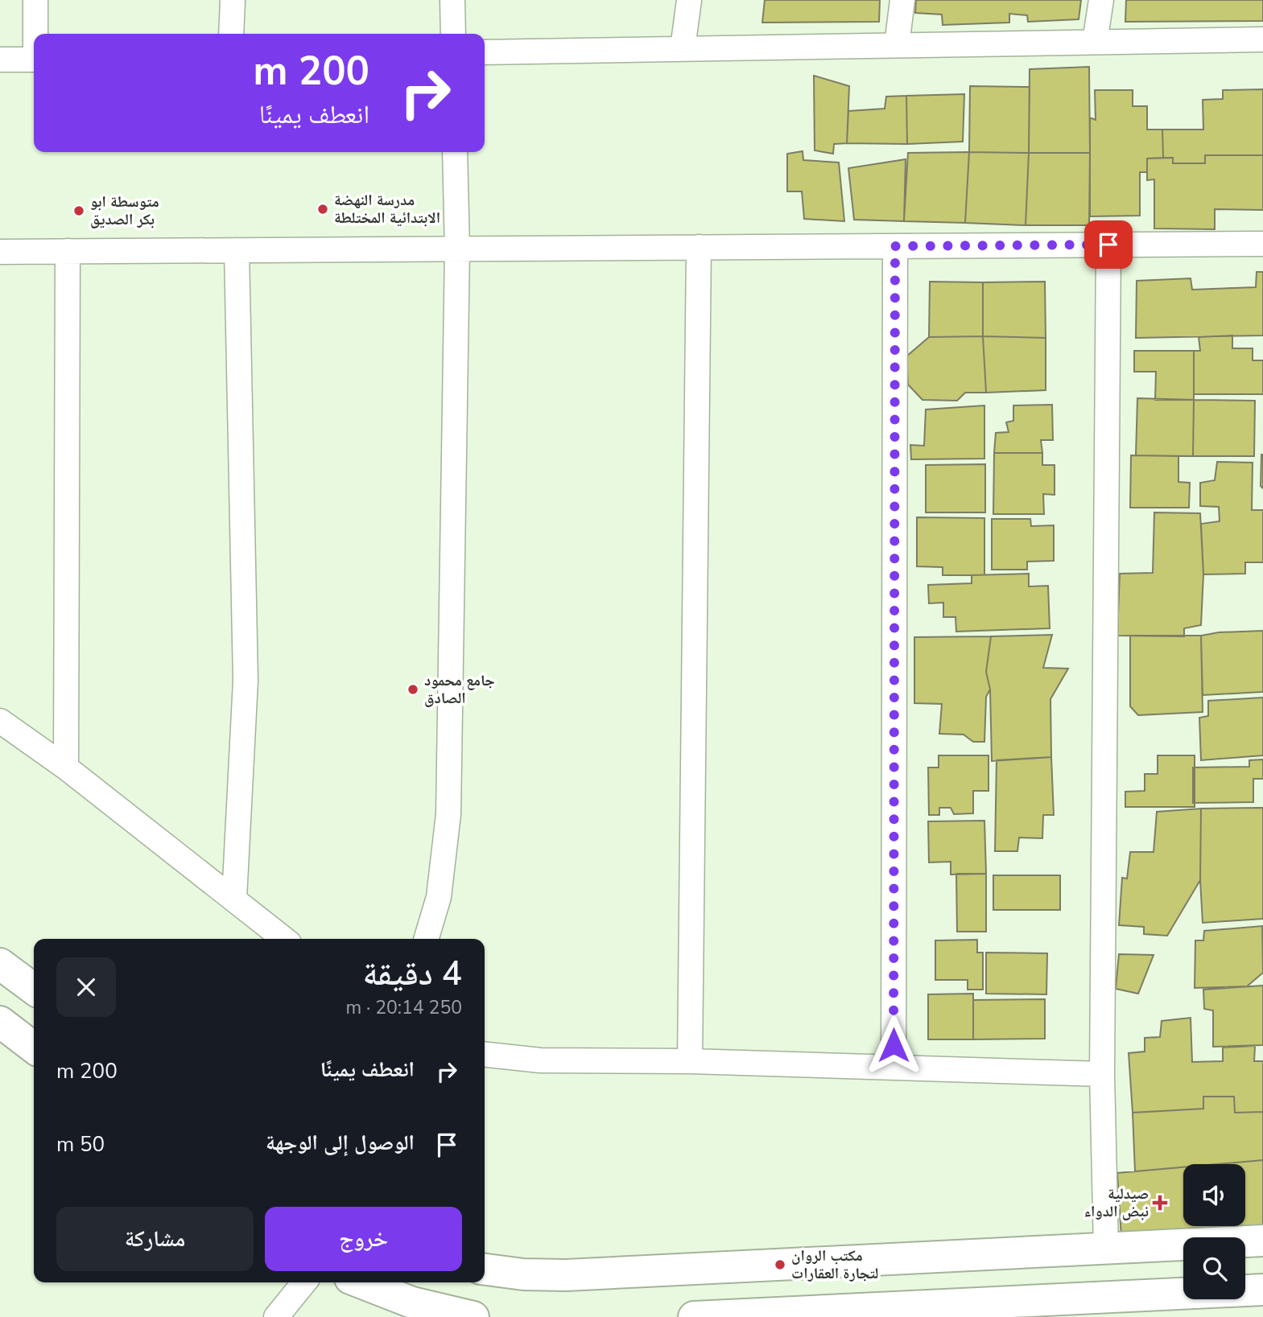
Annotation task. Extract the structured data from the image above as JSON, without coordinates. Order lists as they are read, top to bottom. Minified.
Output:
{"places":{"other":["مدرسة النهضة الابتدائية المختلطة","متوسطة ابو بكر الصديق","جامع محمود الصادق","مكتب الروان لتجارة العقارات"],"health":["صيدلية نبض الدواء"]},"page":{"turn":["200 m","انعطف يمينًا"],"heading":["4 دقيقة","250 m · 20:14"],"list":[{"name":"انعطف يمينًا","value":"200 m"},{"name":"الوصول إلى الوجهة","value":"50 m"}],"buttons":["خروج","مشاركة"]}}
